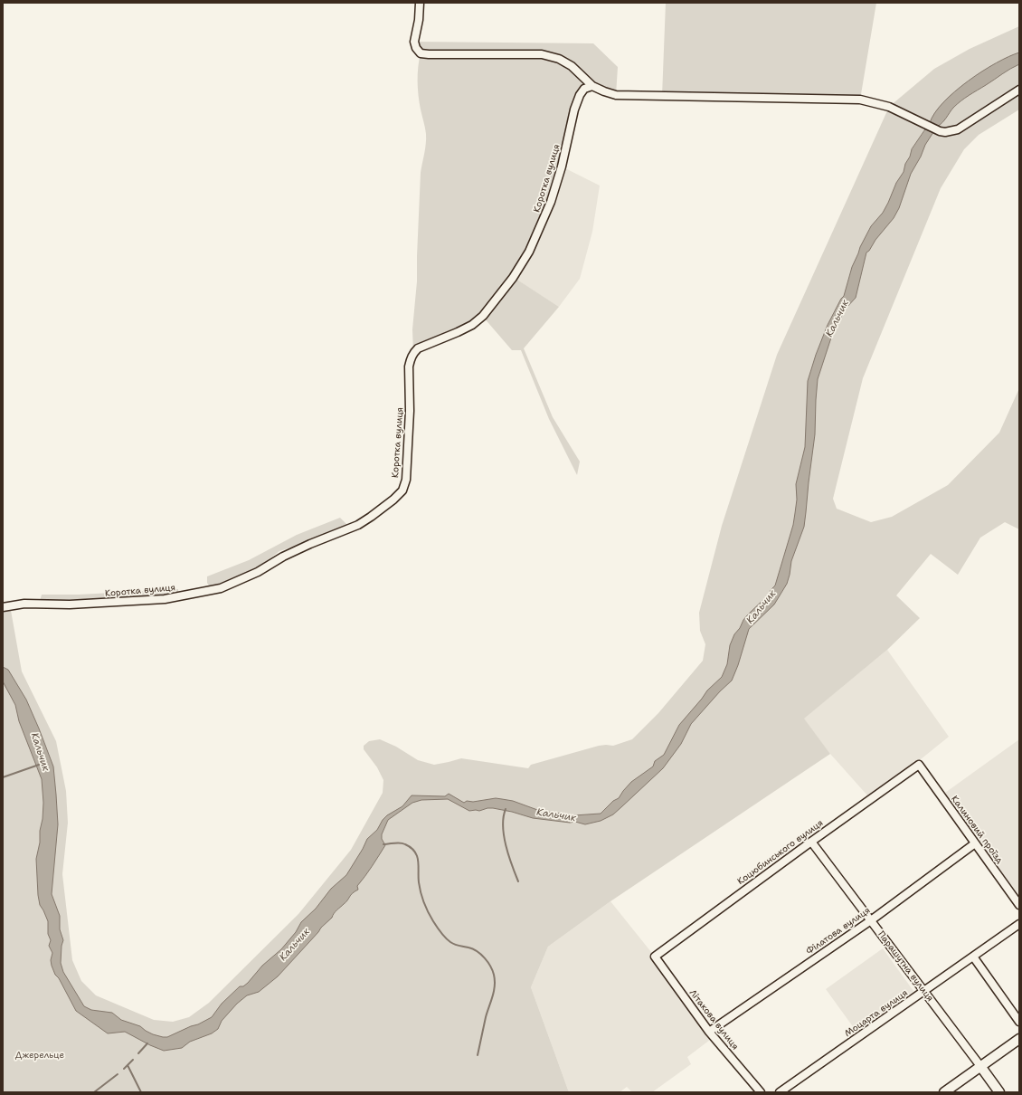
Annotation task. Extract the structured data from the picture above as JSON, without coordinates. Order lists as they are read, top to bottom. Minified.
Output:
{"streets":{"main road":["Парашутна вулиця"],"street":["Коротка вулиця","Калиновий проїзд","Коцюбинського вулиця","Філатова вулиця","Моцарта вулиця","Літакова вулиця"]},"crossings":[["Калиновий проїзд","Коцюбинського вулиця"],["Калиновий проїзд","Філатова вулиця"],["Коцюбинського вулиця","Парашутна вулиця"],["Коцюбинського вулиця","Літакова вулиця"],["Філатова вулиця","Парашутна вулиця"],["Філатова вулиця","Літакова вулиця"],["Парашутна вулиця","Моцарта вулиця"]],"water":["Кальчик"],"parks":["Джерельце"]}
